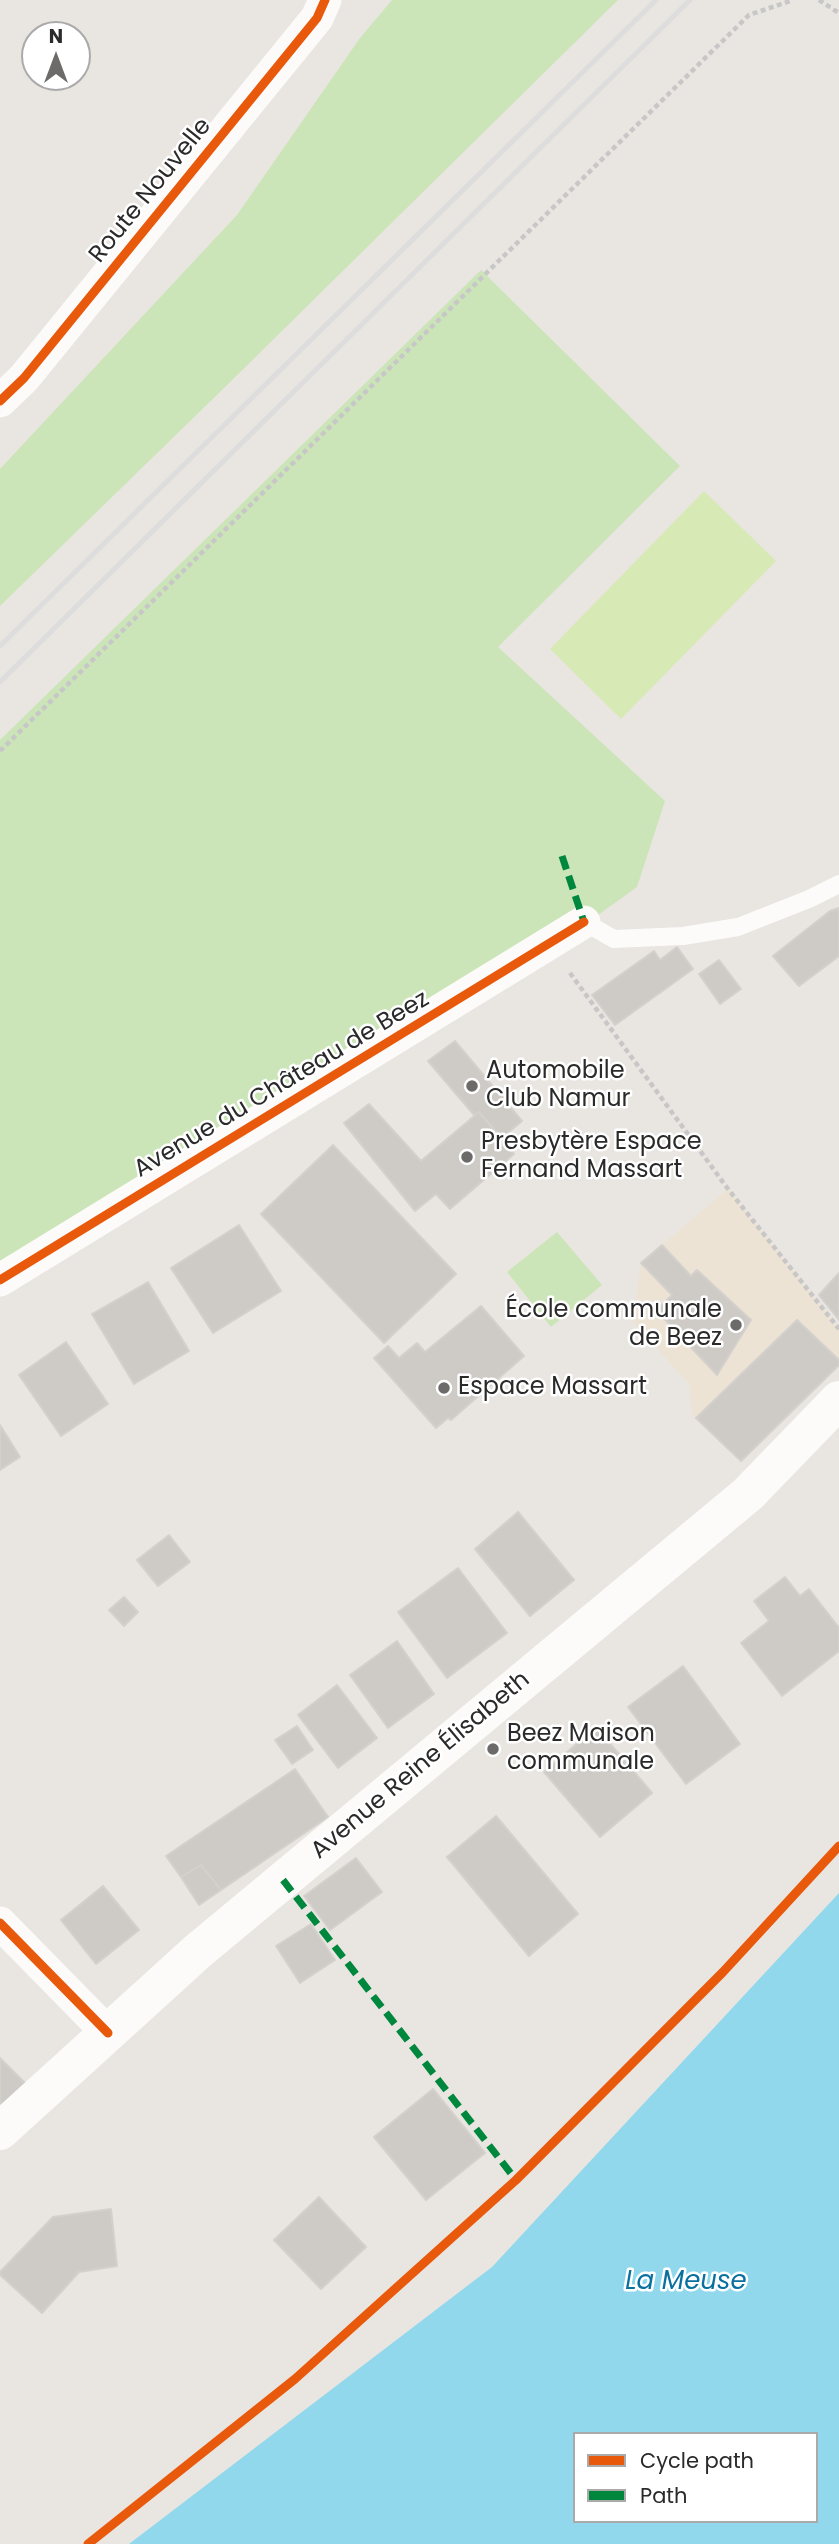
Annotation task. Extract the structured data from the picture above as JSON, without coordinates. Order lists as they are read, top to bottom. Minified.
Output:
{"streets":{"main road":["Avenue Reine Élisabeth"],"street":["Route Nouvelle","Avenue du Château de Beez"]},"water":["La Meuse"],"places":["Automobile Club Namur","Presbytère Espace Fernand Massart","École communale de Beez","Espace Massart","Beez Maison communale"],"legend":["Cycle path","Path"],"north":"top"}
